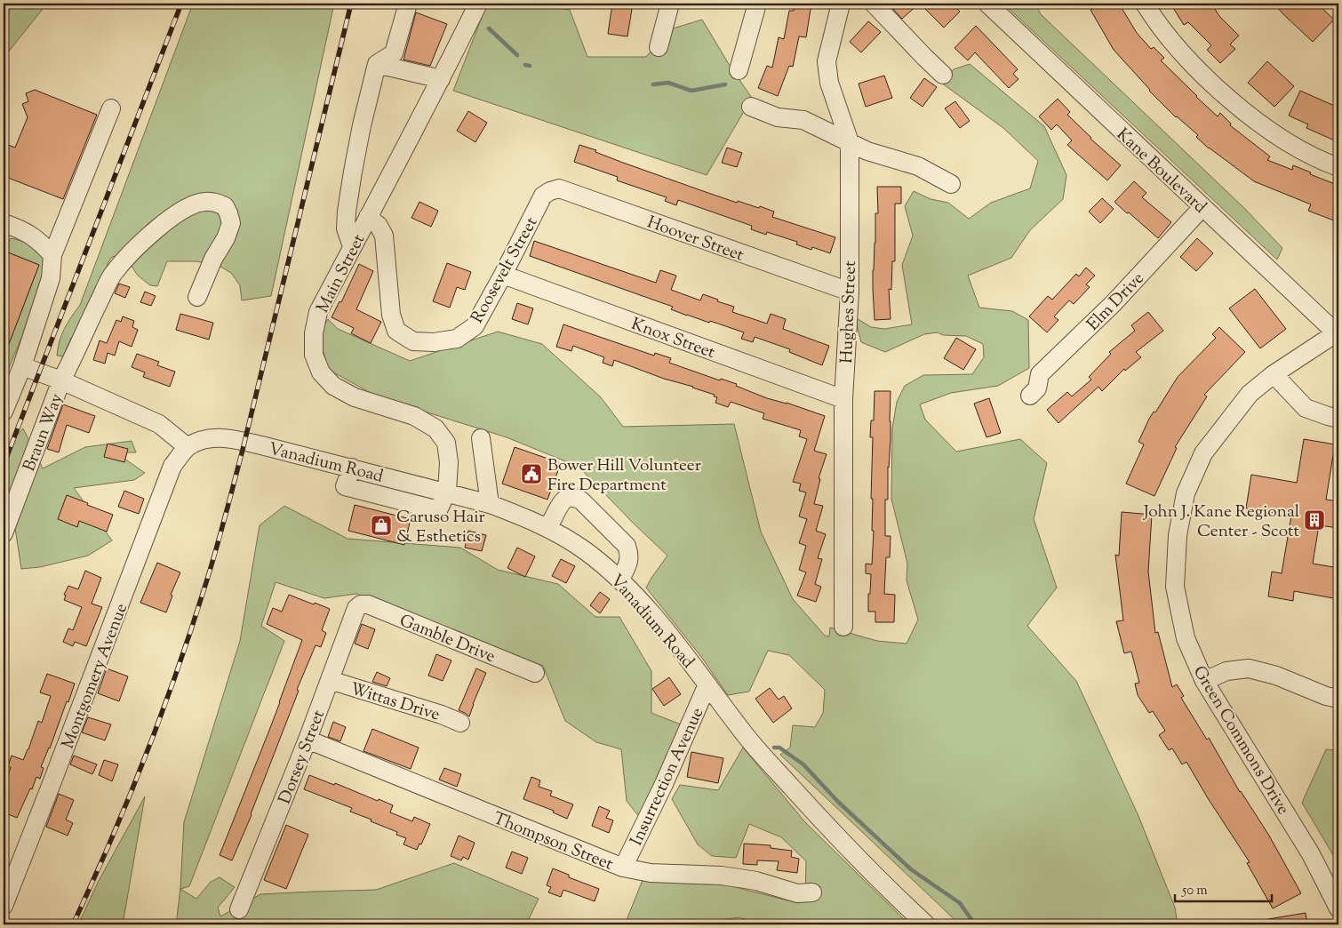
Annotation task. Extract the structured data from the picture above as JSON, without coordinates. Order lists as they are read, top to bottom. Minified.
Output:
{"streets":{"street":["Kane Boulevard","Hoover Street","Roosevelt Street","Main Street","Elm Drive","Hughes Street","Knox Street","Braun Way","Vanadium Road","Gamble Drive","Montgomery Avenue","Wittas Drive","Green Commons Drive","Dorsey Street","Insurrection Avenue","Thompson Street"]},"crossings":[["Kane Boulevard","Elm Drive"],["Kane Boulevard","Green Commons Drive"],["Hoover Street","Roosevelt Street"],["Hoover Street","Hughes Street"],["Roosevelt Street","Main Street"],["Roosevelt Street","Knox Street"],["Main Street","Vanadium Road"],["Hughes Street","Knox Street"],["Vanadium Road","Montgomery Avenue"],["Vanadium Road","Insurrection Avenue"],["Gamble Drive","Dorsey Street"],["Wittas Drive","Dorsey Street"],["Dorsey Street","Thompson Street"],["Insurrection Avenue","Thompson Street"]],"places":{"public building":["Bower Hill Volunteer Fire Department"],"building":["John J. Kane Regional Center - Scott"],"shop":["Caruso Hair & Esthetics"]},"scale_bar":"50 m"}
